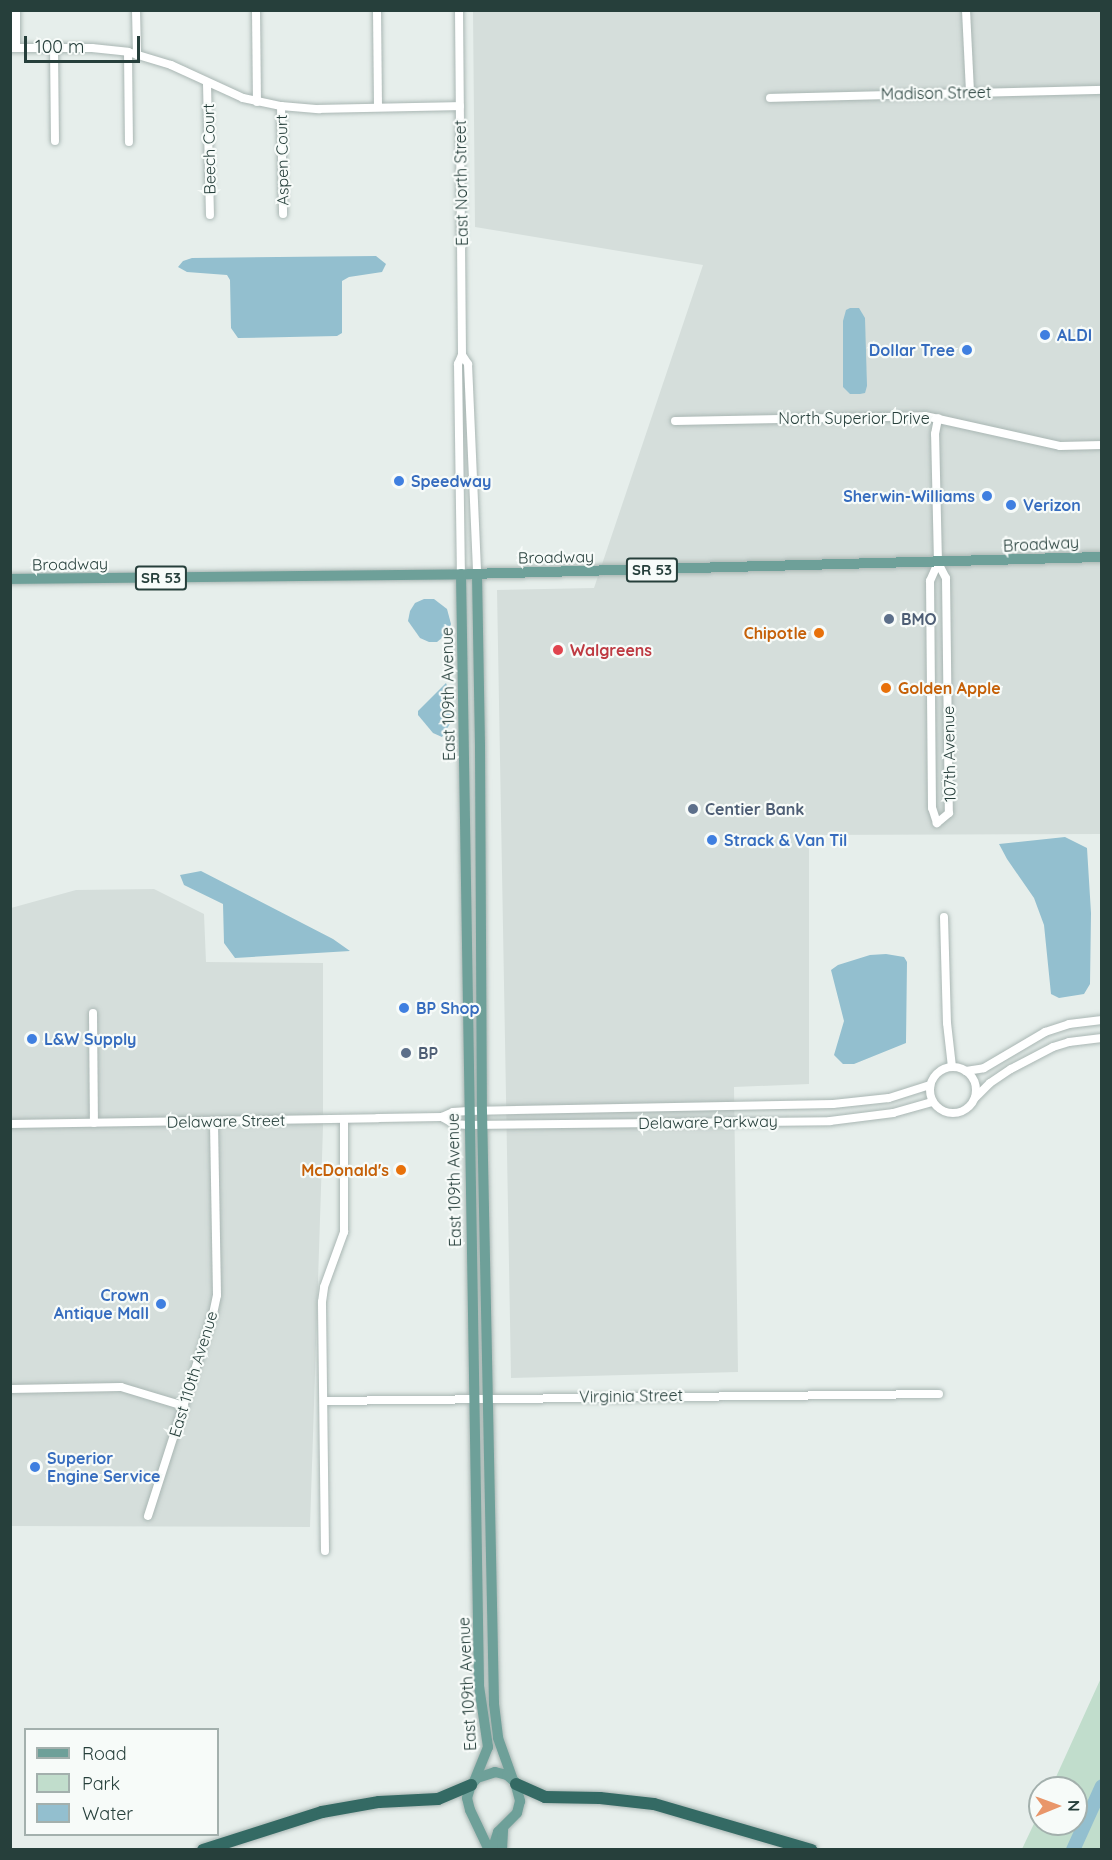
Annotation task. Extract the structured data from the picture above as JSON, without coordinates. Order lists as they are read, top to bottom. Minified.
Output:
{"streets":{"main road":["Broadway","SR 53","East 109th Avenue"],"street":["Madison Street","Beech Court","Aspen Court","East North Street","North Superior Drive","107th Avenue","Delaware Street","Delaware Parkway","East 110th Avenue","Virginia Street"]},"crossings":[["East North Street","Broadway"],["East North Street","East 109th Avenue"],["North Superior Drive","107th Avenue"],["Broadway","East 109th Avenue"],["Broadway","107th Avenue"],["East 109th Avenue","Delaware Street"],["East 109th Avenue","Delaware Parkway"],["East 109th Avenue","Virginia Street"],["Delaware Street","Delaware Parkway"],["Delaware Street","East 110th Avenue"]],"places":["ALDI","Dollar Tree","Speedway","Sherwin-Williams","Verizon","BMO","Chipotle","Walgreens","Golden Apple","Centier Bank","Strack & Van Til","BP Shop","L&W Supply","BP","McDonald's","Crown Antique Mall","Superior Engine Service"],"legend":["Road","Park","Water"],"scale_bar":"100 m","north":"right"}
